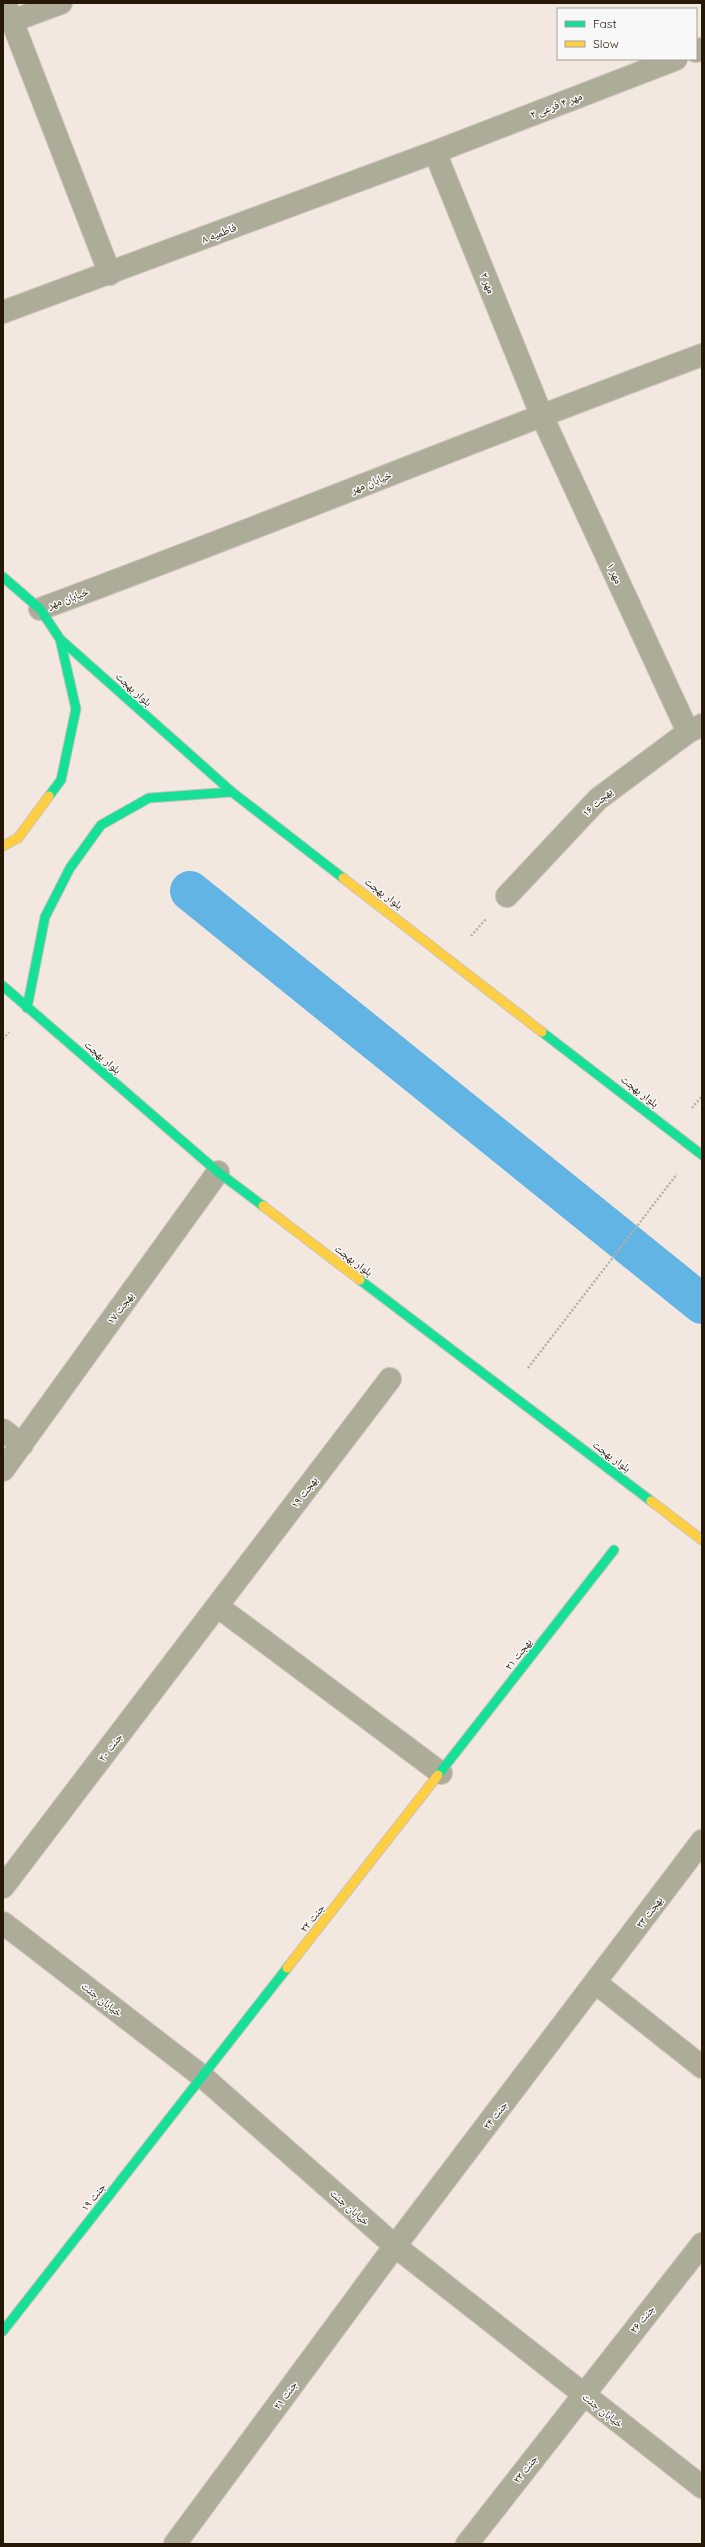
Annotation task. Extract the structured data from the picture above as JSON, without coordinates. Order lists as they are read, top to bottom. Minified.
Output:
{"streets":{"main road":["بلوار بهجت","بهجت ۲۱","جنت ۲۲","جنت ۱۹"],"street":["مهر ۴ فرعی ۲","فاطمیه ۸","مهر ۲","خیابان مهر","مهر ۱","بهجت ۱۶","بهجت ۱۷","بهجت ۱۹","جنت ۲۰","بهجت ۲۳","خیابان جنت","جنت ۲۴","جنت ۲۶","جنت ۲۱","جنت ۲۳"]},"crossings":[["مهر ۴ فرعی ۲","فاطمیه ۸"],["مهر ۴ فرعی ۲","مهر ۲"],["فاطمیه ۸","مهر ۲"],["مهر ۲","خیابان مهر"],["مهر ۲","مهر ۱"],["خیابان مهر","مهر ۱"],["مهر ۱","بهجت ۱۶"],["بلوار بهجت","بهجت ۱۷"],["بهجت ۱۹","جنت ۲۰"],["بهجت ۲۱","جنت ۲۲"],["بهجت ۲۳","جنت ۲۴"],["جنت ۲۲","خیابان جنت"],["جنت ۲۲","جنت ۱۹"],["خیابان جنت","جنت ۲۴"],["خیابان جنت","جنت ۱۹"],["خیابان جنت","جنت ۲۶"],["خیابان جنت","جنت ۲۱"],["خیابان جنت","جنت ۲۳"],["جنت ۲۴","جنت ۲۱"],["جنت ۲۶","جنت ۲۳"]],"legend":["Fast","Slow"]}
